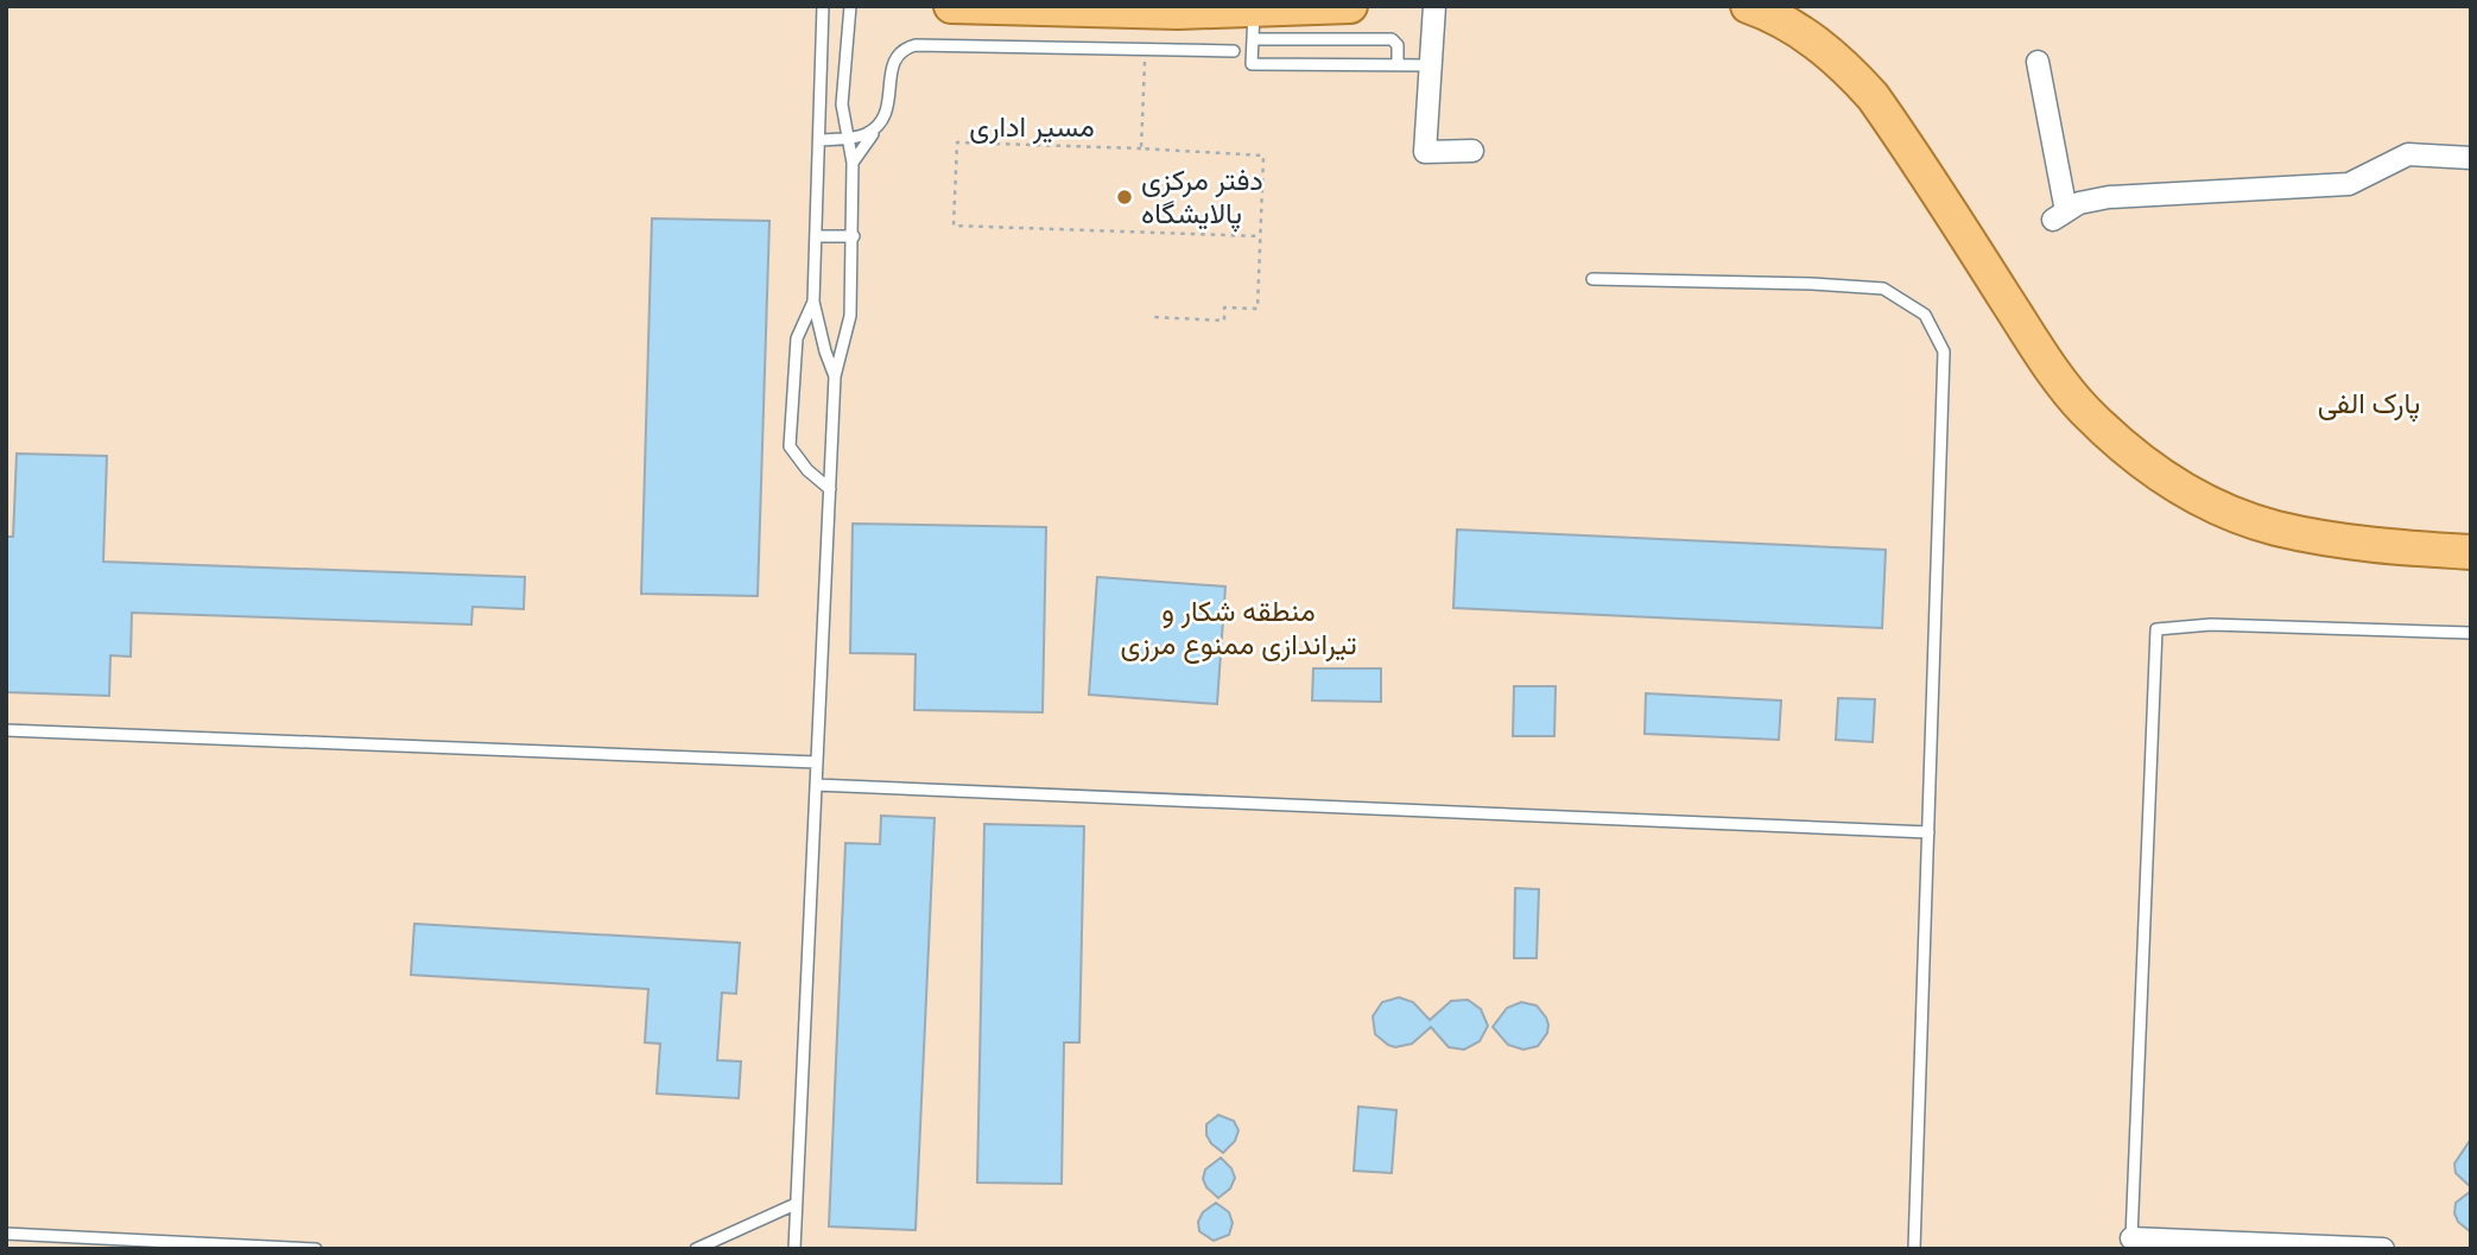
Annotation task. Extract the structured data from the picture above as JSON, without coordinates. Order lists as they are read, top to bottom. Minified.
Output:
{"streets":{"path":["مسیر اداری"]},"parks":["پارک الفی","منطقه شکار و تیراندازی ممنوع مرزی"],"places":["دفتر مرکزی پالایشگاه"]}
